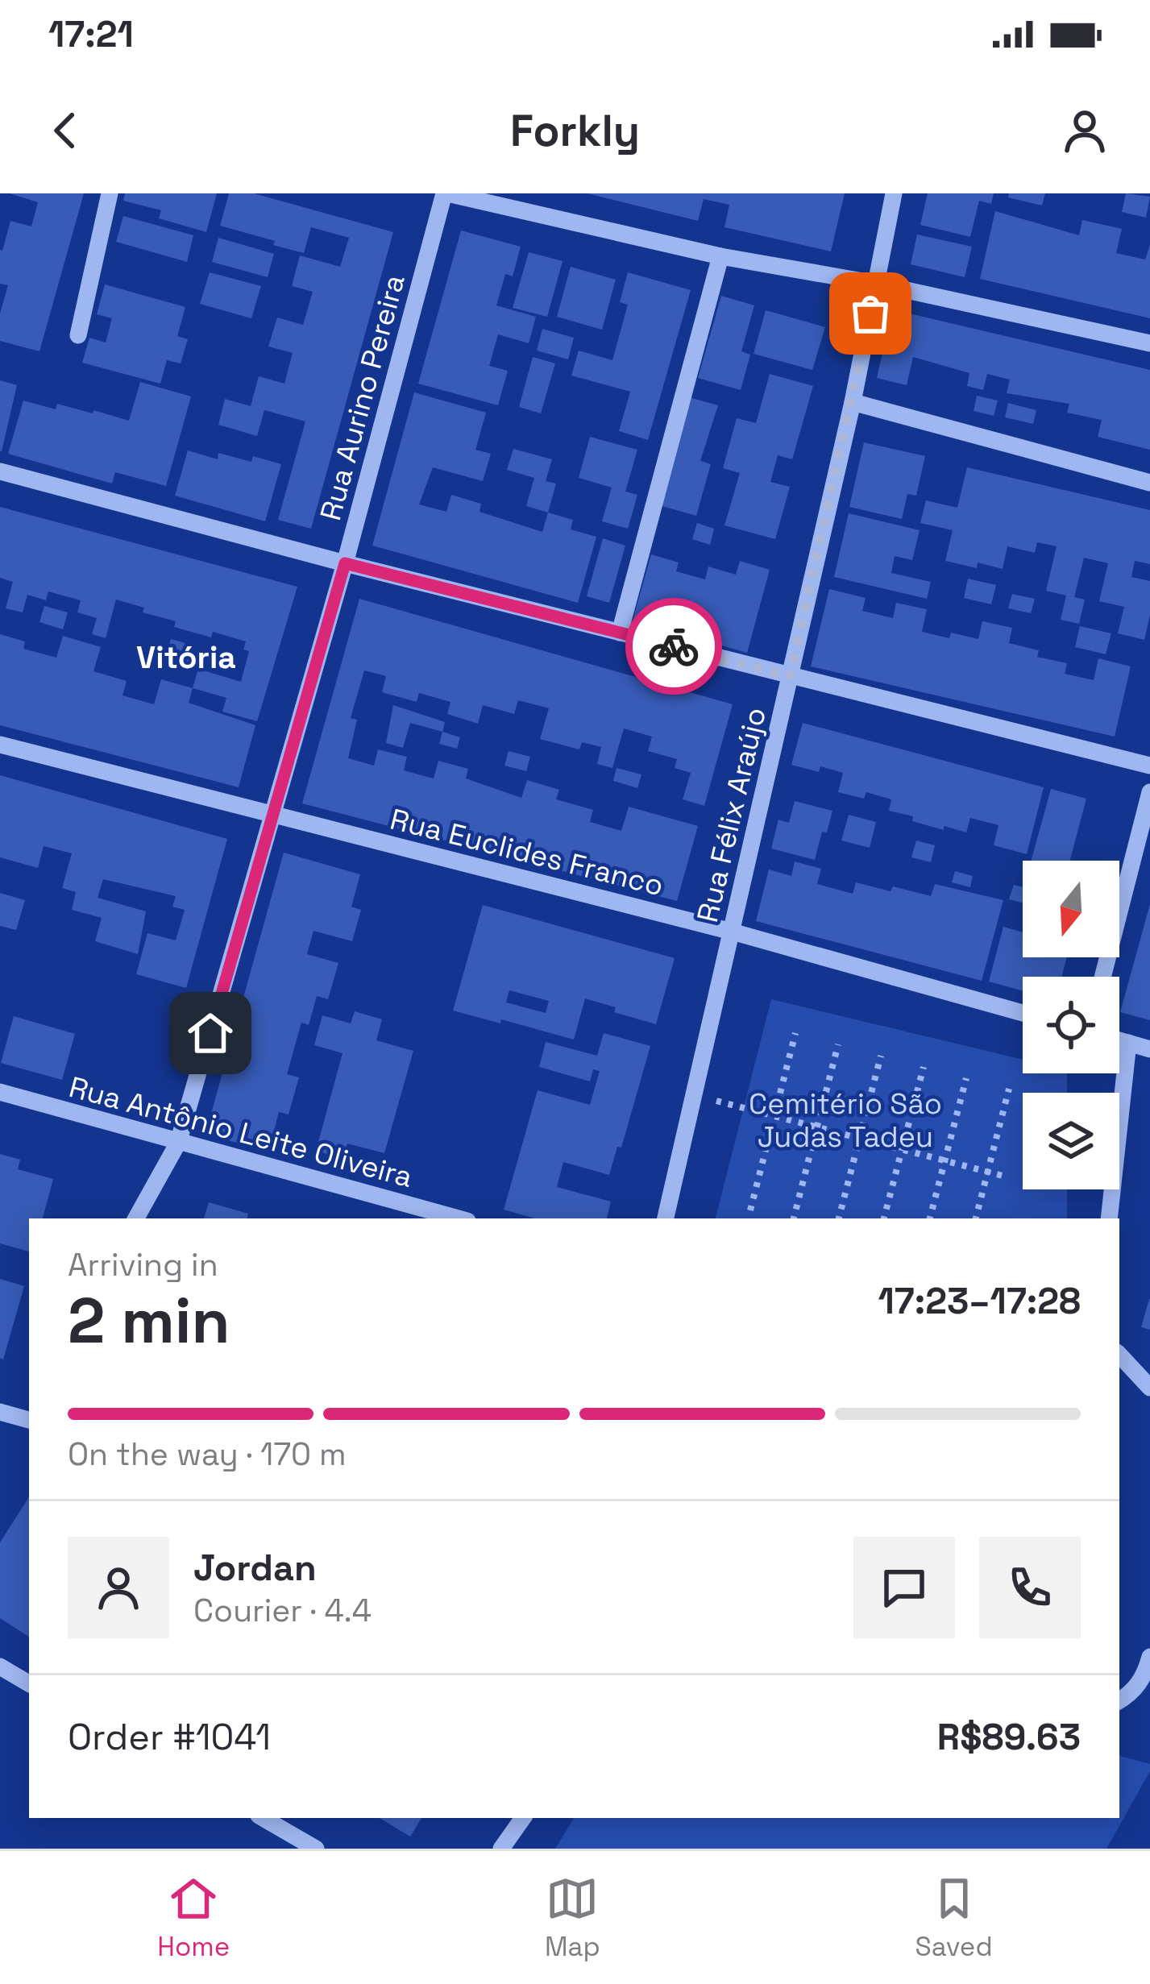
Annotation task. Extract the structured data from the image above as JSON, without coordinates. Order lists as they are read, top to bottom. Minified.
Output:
{"streets":{"street":["Rua Aurino Pereira","Rua Félix Araújo","Rua Euclides Franco","Rua Antônio Leite Oliveira"]},"crossings":[["Rua Aurino Pereira","Rua Euclides Franco"],["Rua Aurino Pereira","Rua Antônio Leite Oliveira"],["Rua Félix Araújo","Rua Euclides Franco"]],"districts":["Vitória"],"parks":["Cemitério São Judas Tadeu"],"north":"bottom","page":{"status":"17:21","header":"Forkly","heading":["2 min","Arriving in","17:23–17:28"],"panel":["Jordan","Courier · 4.4","Order #1041","R$89.63"],"bar":"On the way · 170 m","tabs":["Home","Map","Saved"]}}
